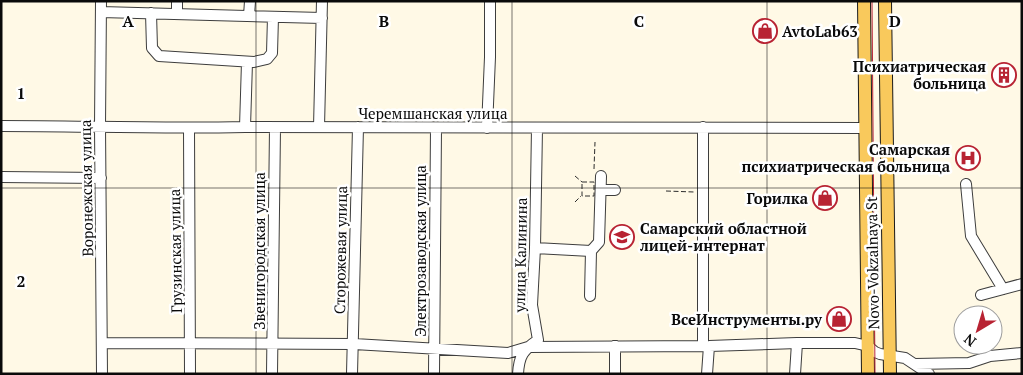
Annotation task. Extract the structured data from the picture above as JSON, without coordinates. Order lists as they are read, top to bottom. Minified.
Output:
{"streets":{"main road":["Novo-Vokzalnaya St"],"street":["Черемшанская улица","Воронежская улица","Сторожевая улица","Грузинская улица","Звенигородская улица","Электрозаводская улица","улица Калинина"]},"crossings":[["Черемшанская улица","Воронежская улица"],["Черемшанская улица","Сторожевая улица"],["Черемшанская улица","Грузинская улица"],["Черемшанская улица","Звенигородская улица"],["Черемшанская улица","Электрозаводская улица"],["Черемшанская улица","улица Калинина"],["Черемшанская улица","Novo-Vokzalnaya St"]],"places":{"shop":["AvtoLab63","Горилка","ВсеИнструменты.ру"],"building":["Психиатрическая больница"],"hospital":["Самарская психиатрическая больница"],"school or university":["Самарский областной лицей-интернат"]},"north":"bottom left","grid":{"columns":["A","B","C","D"],"rows":["1","2"]}}
